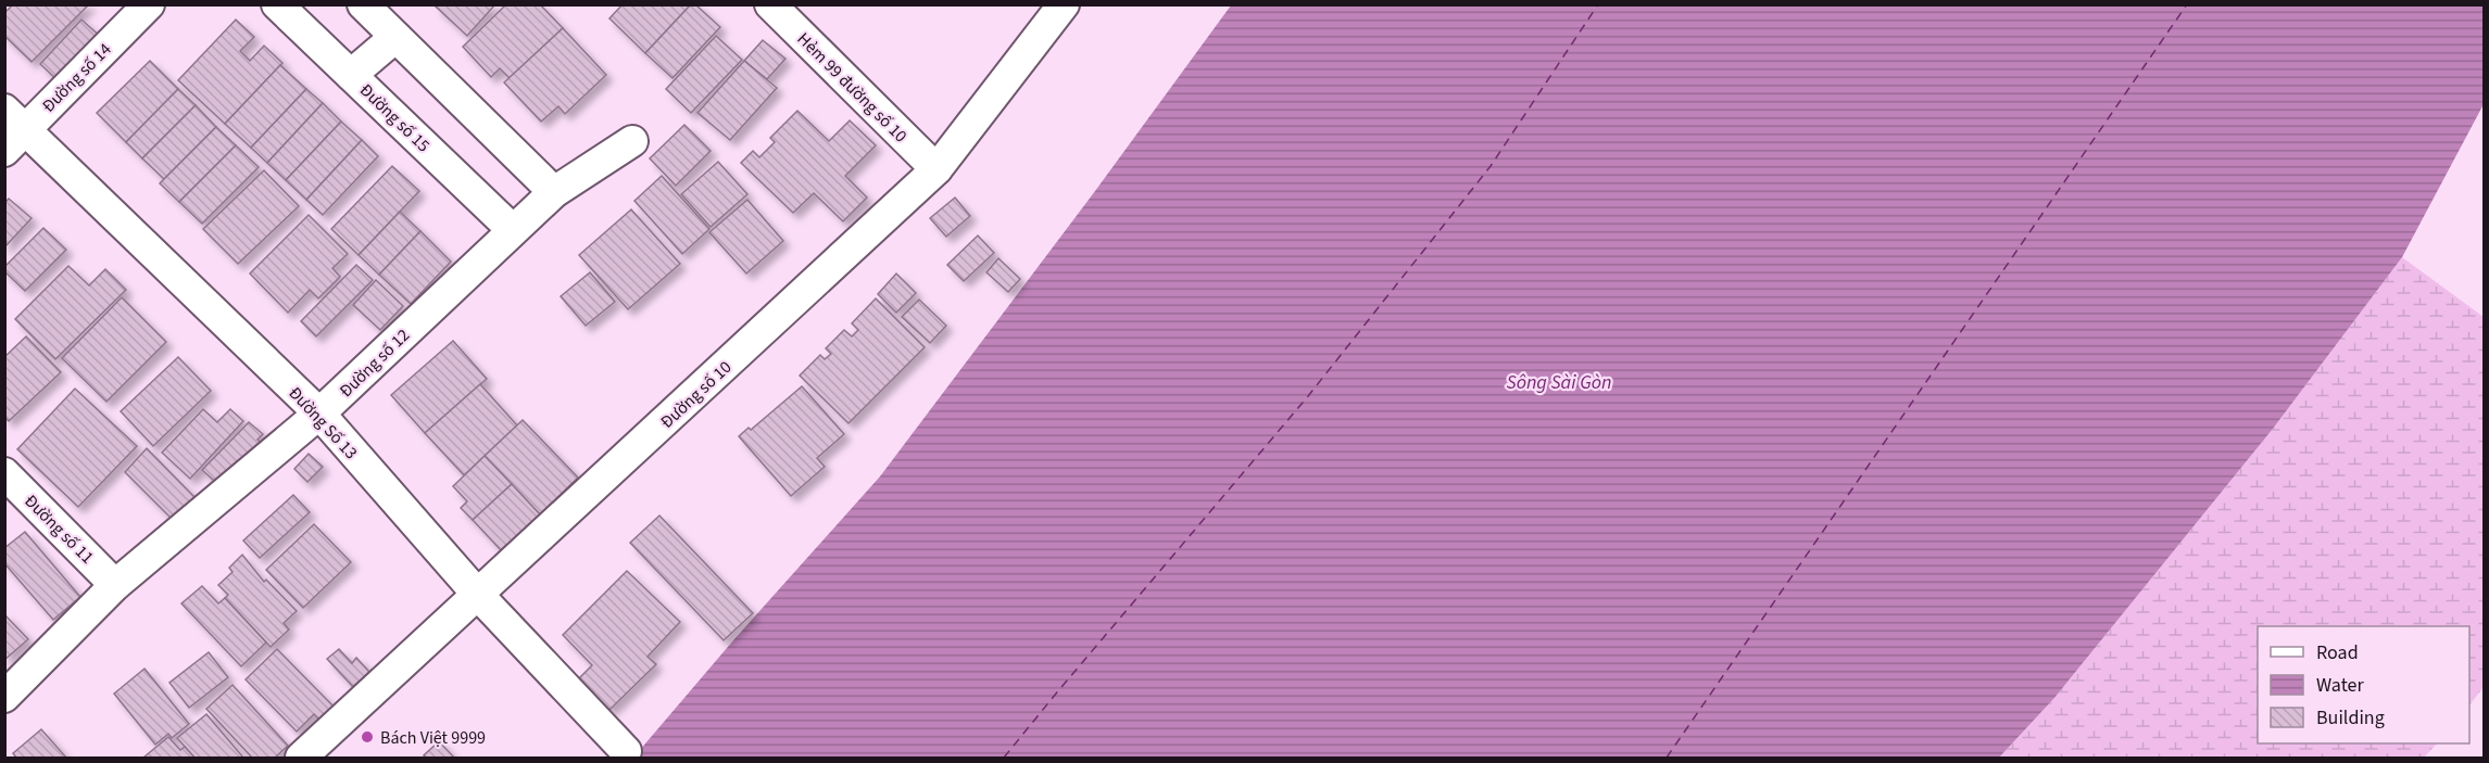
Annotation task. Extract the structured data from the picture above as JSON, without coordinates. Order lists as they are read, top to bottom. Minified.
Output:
{"streets":{"street":["Đường số 14","Hẻm 99 đường số 10","Đường số 15","Đường số 12","Đường số 10","Đường Số 13","Đường số 11"]},"crossings":[["Đường số 14","Đường Số 13"],["Hẻm 99 đường số 10","Đường số 10"],["Đường số 15","Đường số 12"],["Đường số 12","Đường Số 13"],["Đường số 12","Đường số 11"],["Đường số 10","Đường Số 13"]],"water":["Sông Sài Gòn"],"places":["Bách Việt 9999"],"legend":["Road","Water","Building"]}
